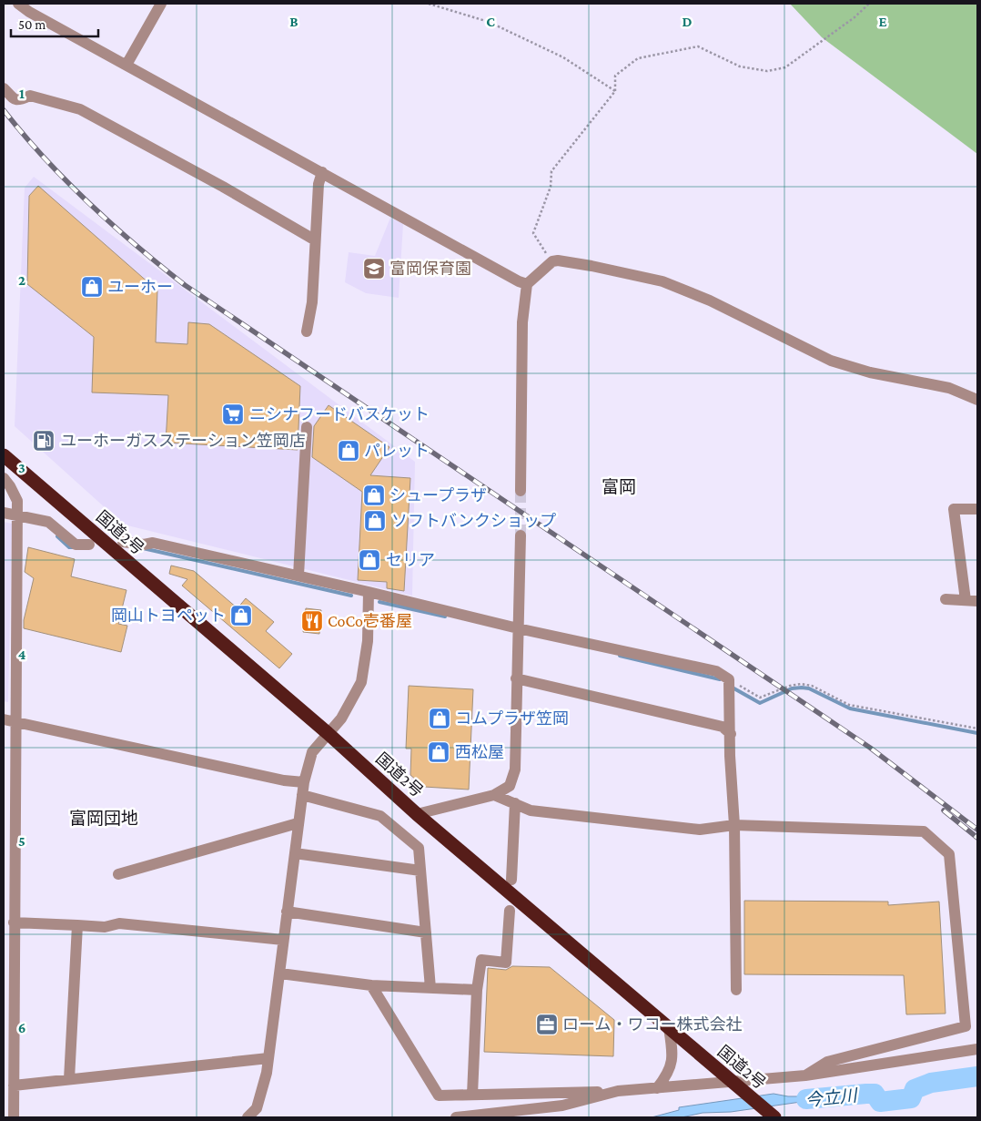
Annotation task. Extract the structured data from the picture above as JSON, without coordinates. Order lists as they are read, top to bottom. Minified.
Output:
{"streets":{"highway":["国道2号"]},"districts":["富岡","富岡団地"],"water":["今立川"],"places":{"school or university":["富岡保育園"],"shop":["ユーホー","パレット","シュープラザ","ソフトバンクショップ","セリア","岡山トヨペット","コムプラザ笠岡","西松屋"],"supermarket":["ニシナフードバスケット"],"fuel station":["ユーホーガスステーション笠岡店"],"restaurant":["CoCo壱番屋"],"office":["ローム・ワコー株式会社"]},"scale_bar":"50 m","grid":{"columns":["B","C","D","E"],"rows":["1","2","3","4","5","6"]}}
